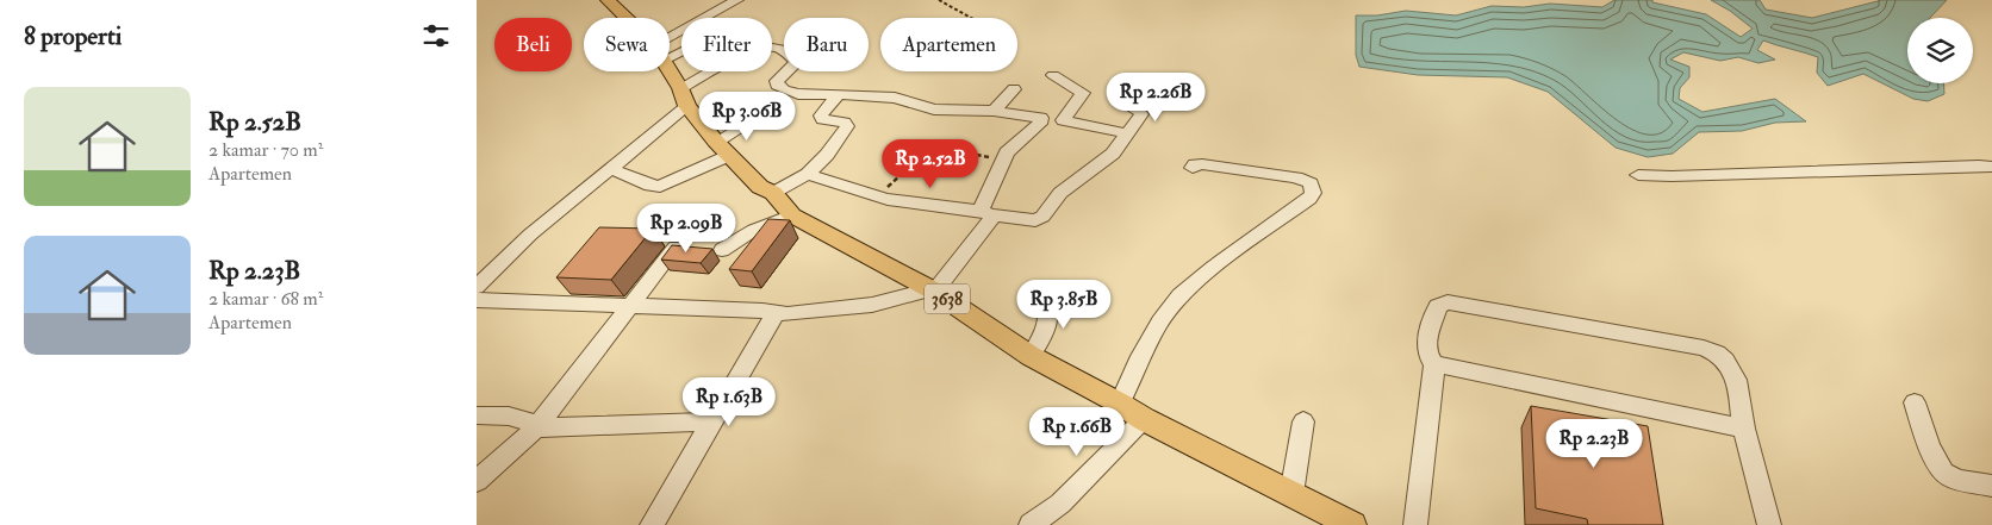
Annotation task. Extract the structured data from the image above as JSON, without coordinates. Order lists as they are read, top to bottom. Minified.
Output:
{"streets":{"main road":["3638"]},"page":{"heading":"8 properti","chip":["Beli","Sewa","Filter","Baru","Apartemen"],"list":[{"name":"Rp 2.52B","note":"2 kamar · 70 m² · Apartemen"},{"name":"Rp 2.23B","note":"2 kamar · 68 m² · Apartemen"}],"price":["Rp 2.26B","Rp 3.06B","Rp 2.52B","Rp 2.09B","Rp 3.85B","Rp 1.63B","Rp 1.66B","Rp 2.23B"]}}
